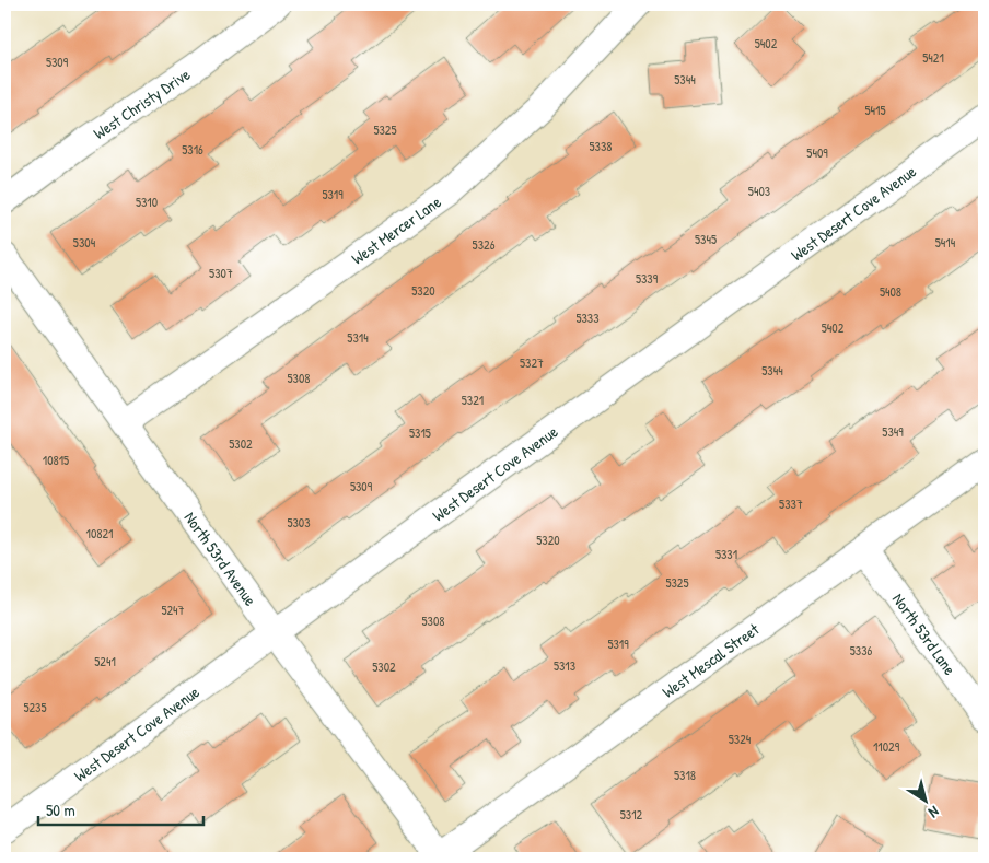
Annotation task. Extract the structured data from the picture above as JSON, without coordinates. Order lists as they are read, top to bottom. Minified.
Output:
{"streets":{"street":["West Christy Drive","West Desert Cove Avenue","West Mercer Lane","North 53rd Avenue","North 53rd Lane","West Mescal Street"]},"crossings":[["West Desert Cove Avenue","North 53rd Avenue"],["West Mercer Lane","North 53rd Avenue"],["North 53rd Avenue","West Mescal Street"],["North 53rd Lane","West Mescal Street"]],"house_numbers":["5402","5421","5309","5344","5415","5325","5338","5316","5409","5403","5319","5310","5345","5304","5414","5326","5307","5339","5320","5408","5333","5402","5314","5327","5344","5308","5321","5349","5315","5302","10815","5309","5337","5303","10821","5320","5331","5325","5247","5308","5319","5336","5241","5313","5302","5235","5324","11029","5318","5312"],"scale_bar":"50 m","north":"bottom right"}
